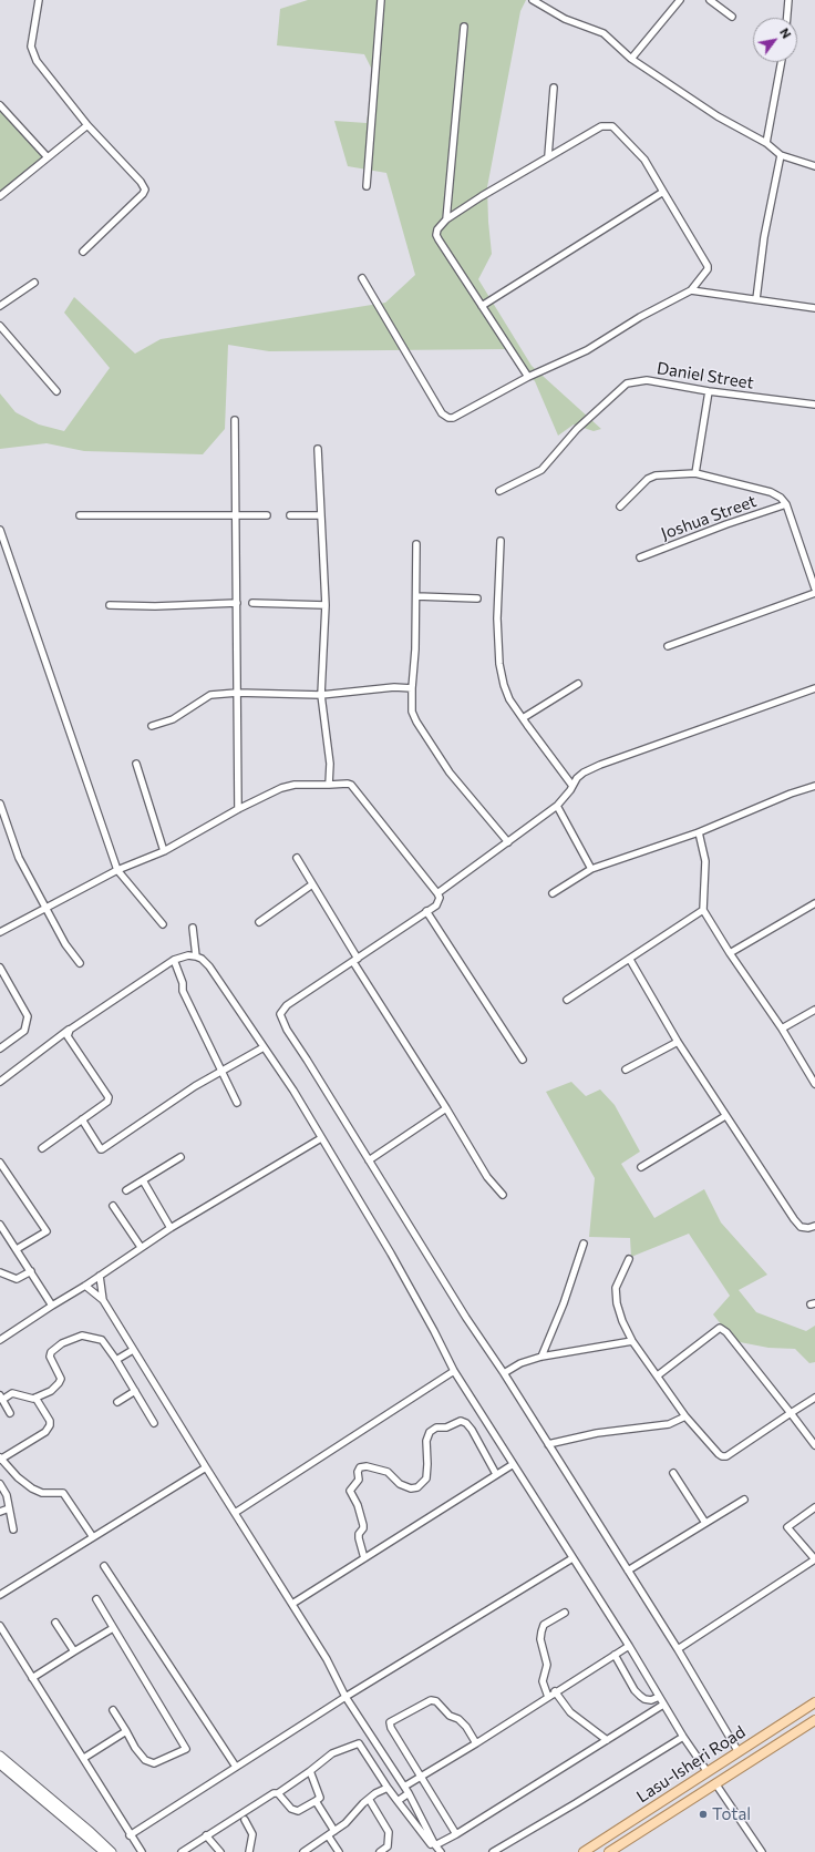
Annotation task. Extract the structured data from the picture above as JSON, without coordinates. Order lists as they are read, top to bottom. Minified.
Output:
{"streets":{"main road":["Lasu-Isheri Road"],"street":["Daniel Street","Joshua Street"]},"places":["Total"],"north":"top right"}
